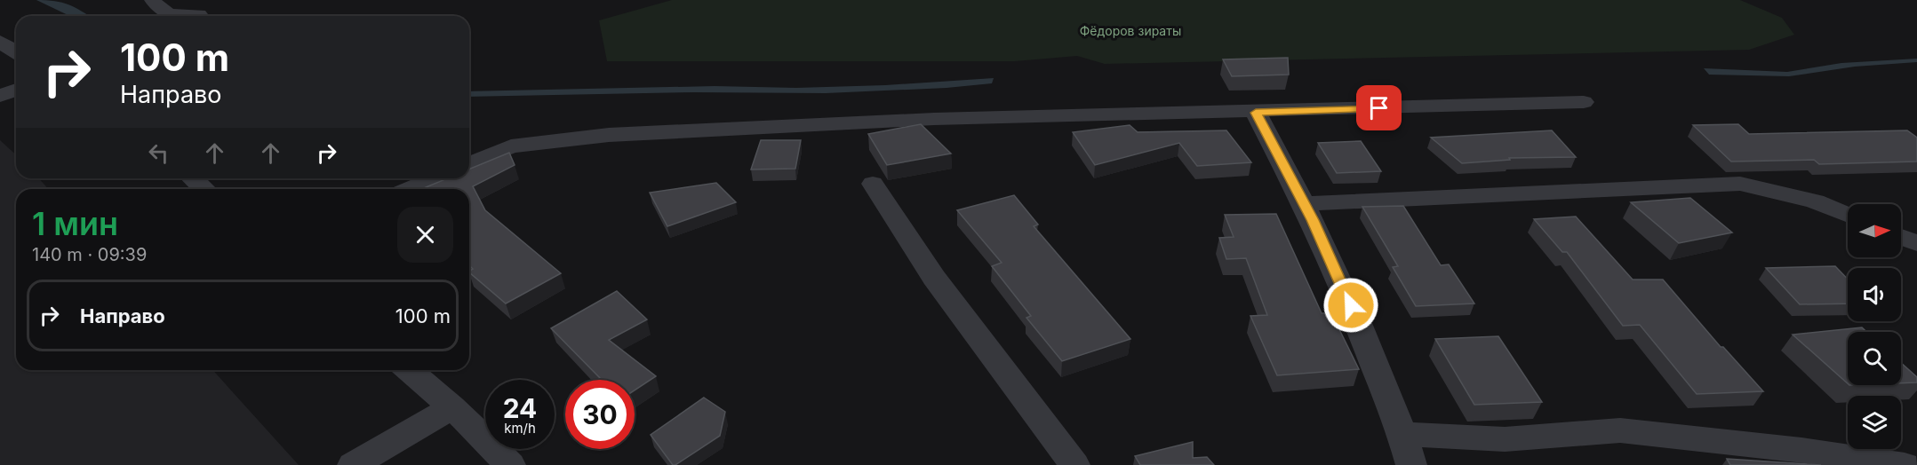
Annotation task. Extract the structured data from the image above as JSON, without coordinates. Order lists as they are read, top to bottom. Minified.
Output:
{"parks":["Фёдоров зираты"],"north":"right","page":{"turn":["100 m","Направо"],"heading":["1 мин","140 m · 09:39"],"list":[{"name":"Направо","value":"100 m"}],"speed":"24 km/h","limit":"30"}}
